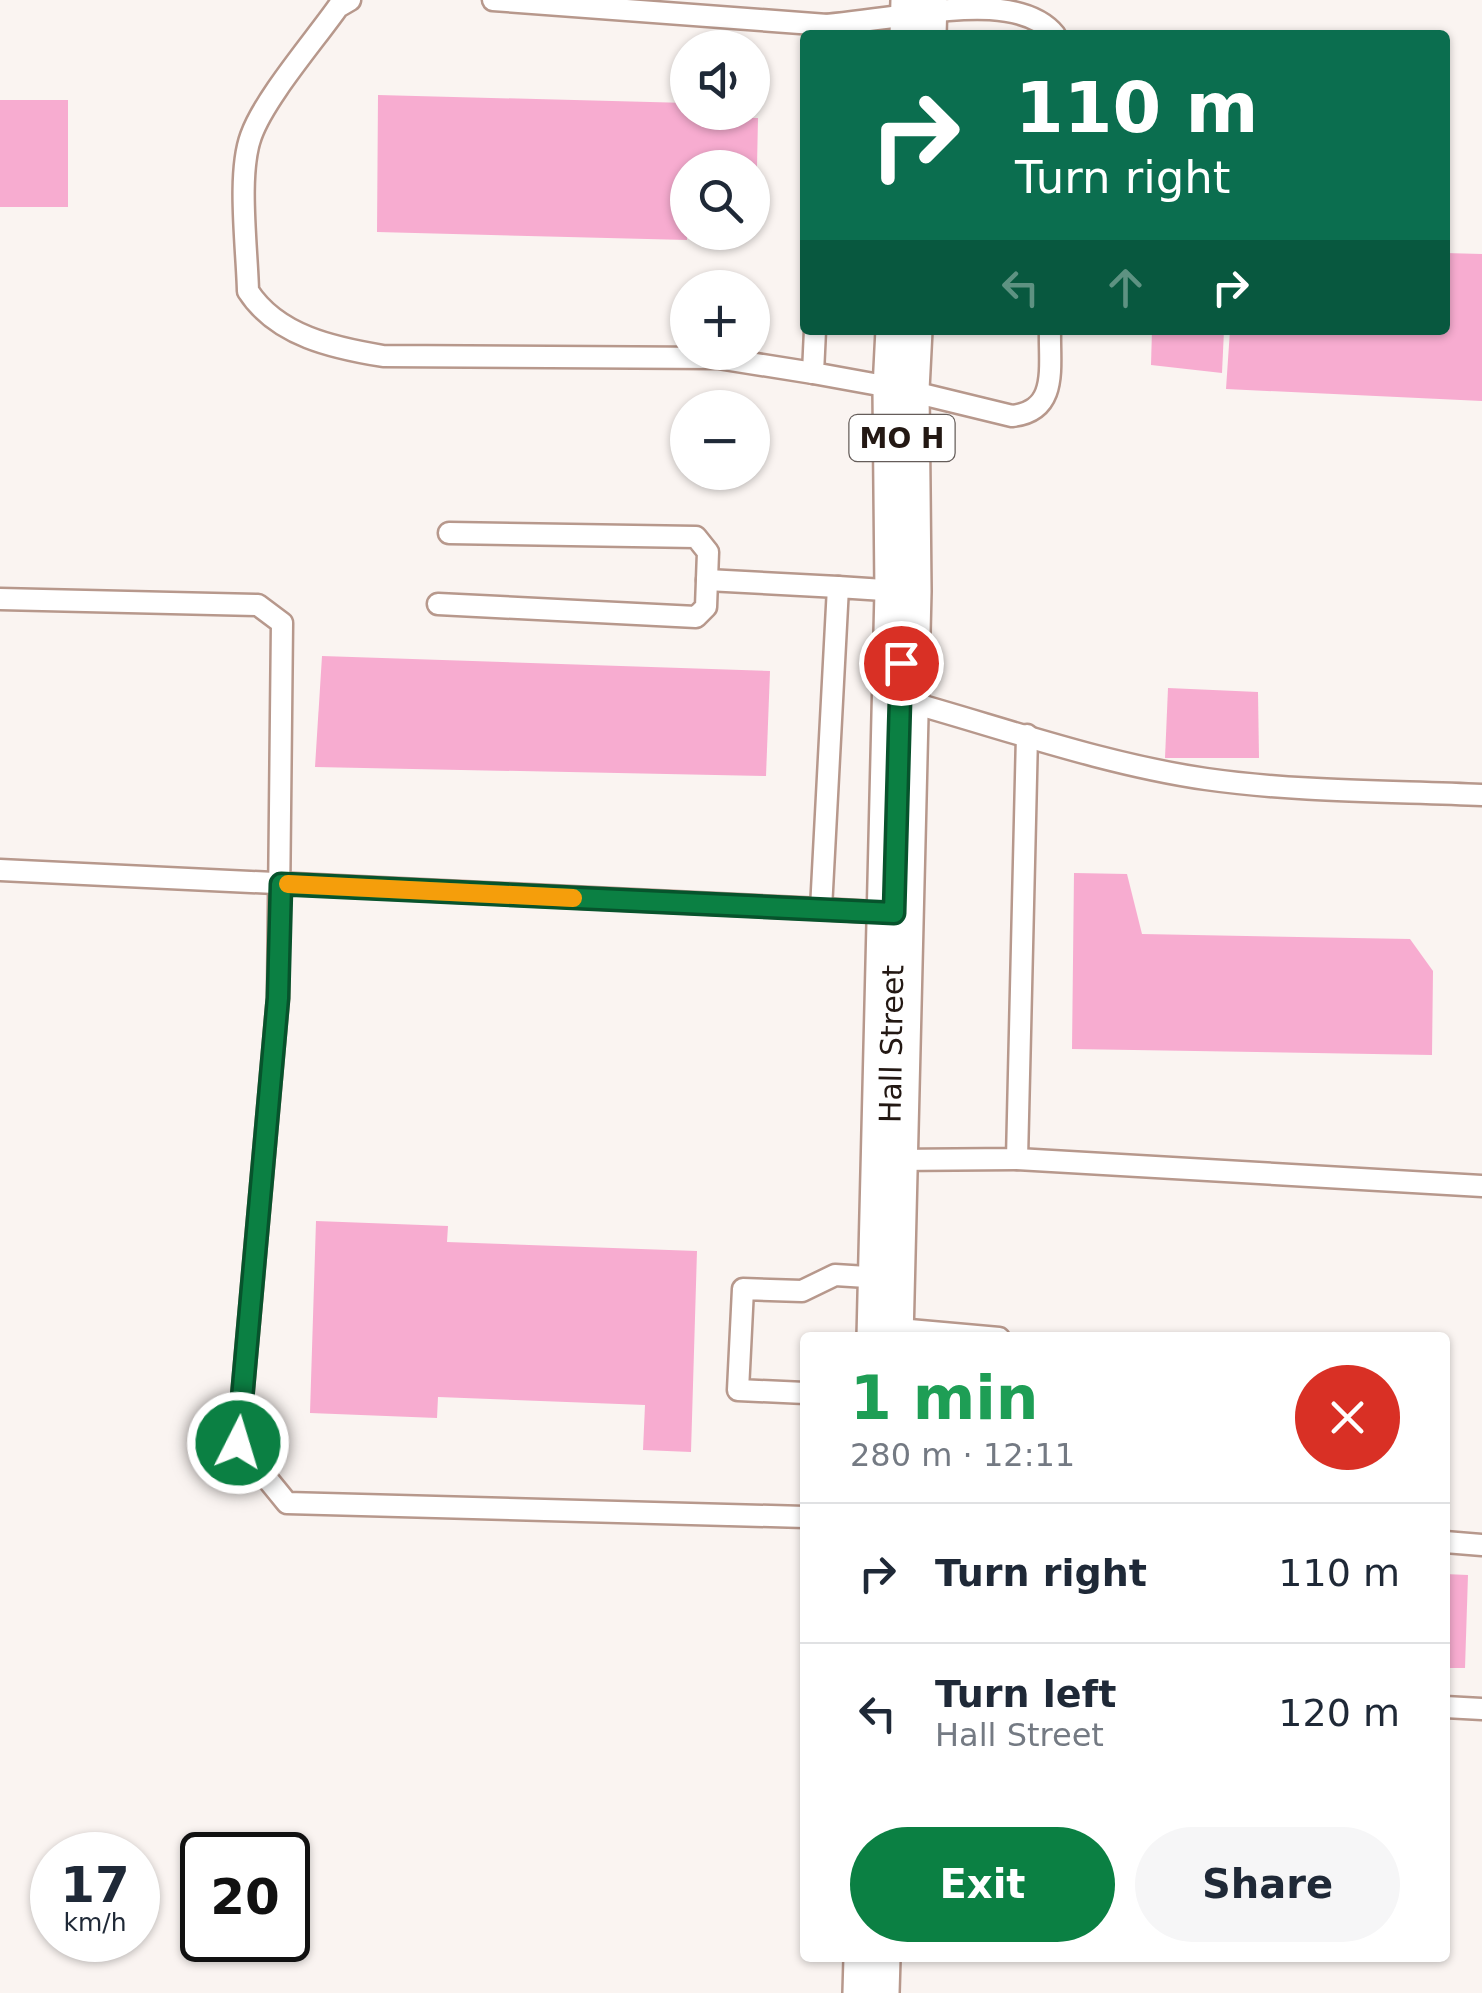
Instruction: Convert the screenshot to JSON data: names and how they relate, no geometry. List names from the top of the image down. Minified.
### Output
{"streets":{"main road":["MO H","Hall Street"]},"page":{"map_buttons":["+","−"],"turn":["110 m","Turn right"],"heading":["1 min","280 m · 12:11"],"list":[{"name":"Turn right","value":"110 m"},{"name":"Turn left","note":"Hall Street","value":"120 m"}],"buttons":["Exit","Share"],"speed":"17 km/h","limit":"20"}}
